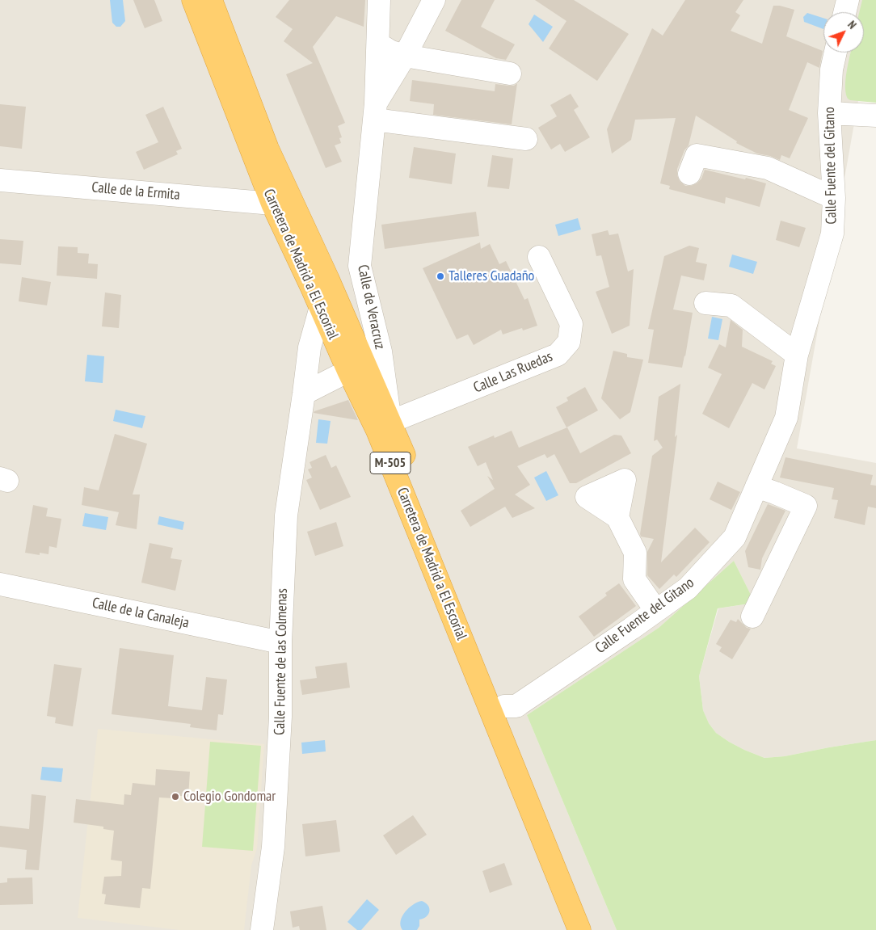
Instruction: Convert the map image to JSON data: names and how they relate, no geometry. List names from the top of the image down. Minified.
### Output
{"streets":{"highway":["Carretera de Madrid a El Escorial","M-505"],"street":["Calle Fuente del Gitano","Calle de la Ermita","Calle de Veracruz","Calle Las Ruedas","Calle de la Canaleja","Calle Fuente de las Colmenas"]},"crossings":[["Calle Fuente del Gitano","Carretera de Madrid a El Escorial"],["Calle de la Ermita","Carretera de Madrid a El Escorial"],["Carretera de Madrid a El Escorial","Calle de Veracruz"],["Carretera de Madrid a El Escorial","Calle Las Ruedas"],["Carretera de Madrid a El Escorial","Calle Fuente de las Colmenas"],["Calle de Veracruz","Calle Las Ruedas"],["Calle de la Canaleja","Calle Fuente de las Colmenas"]],"places":["Talleres Guadaño","Colegio Gondomar"],"north":"top right"}
